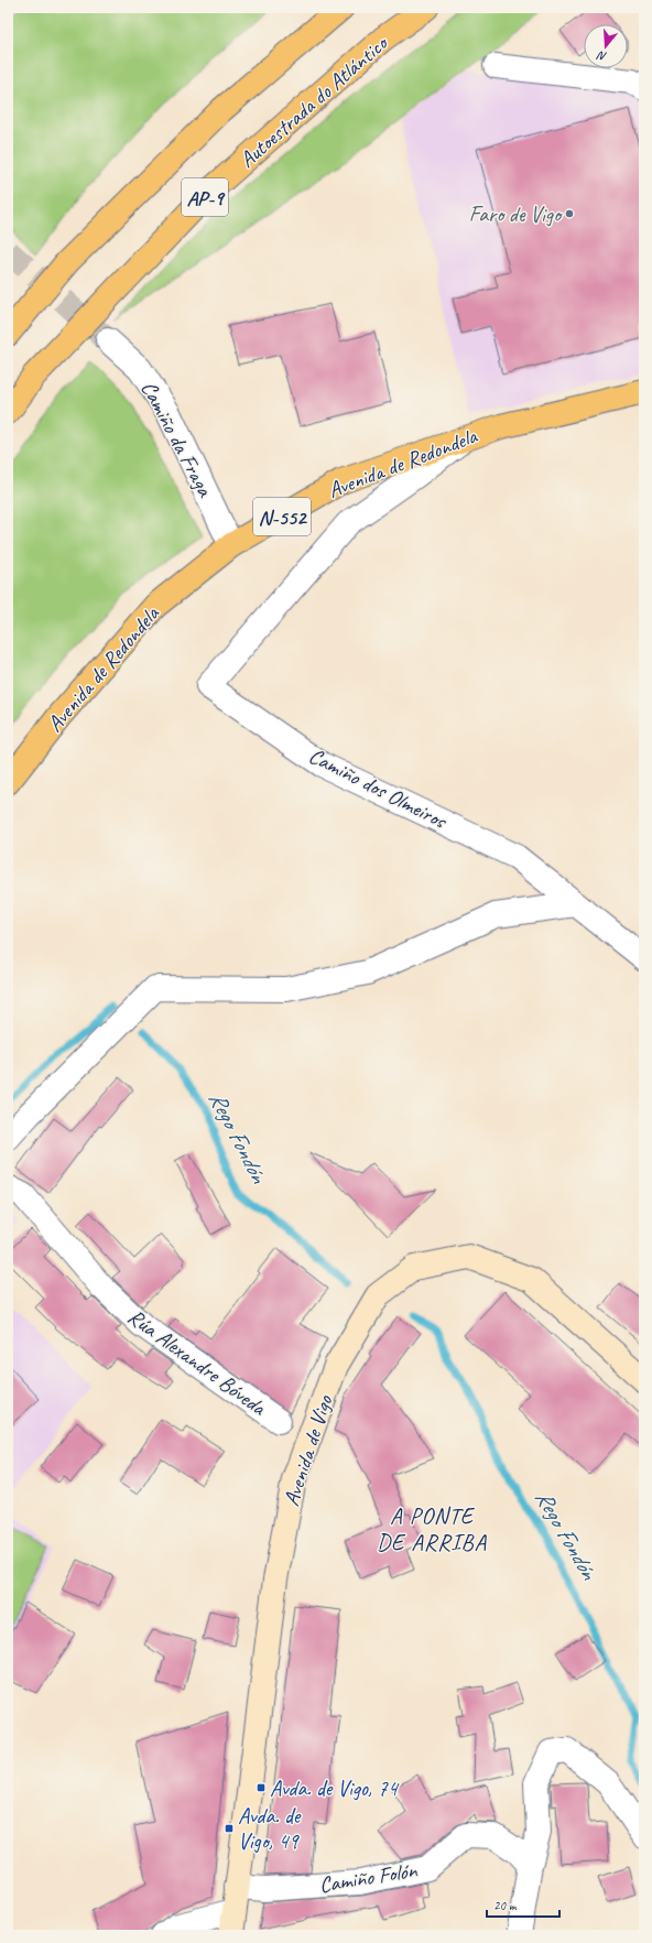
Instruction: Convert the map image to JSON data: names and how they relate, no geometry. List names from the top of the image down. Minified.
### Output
{"streets":{"highway":["Autoestrada do Atlántico","AP-9","Avenida de Redondela","N-552"],"main road":["Avenida de Vigo"],"street":["Camiño da Fraga","Camiño dos Olmeiros","Rúa Alexandre Bóveda","Camiño Folón"]},"crossings":[["Camiño da Fraga","Avenida de Redondela"],["Avenida de Redondela","Camiño dos Olmeiros"],["Avenida de Vigo","Camiño Folón"]],"districts":["A PONTE DE ARRIBA"],"water":["Rego Fondón"],"places":{"other":["Faro de Vigo"],"transit":["Avda. de Vigo, 74","Avda. de Vigo, 49"]},"scale_bar":"20 m","north":"bottom"}
